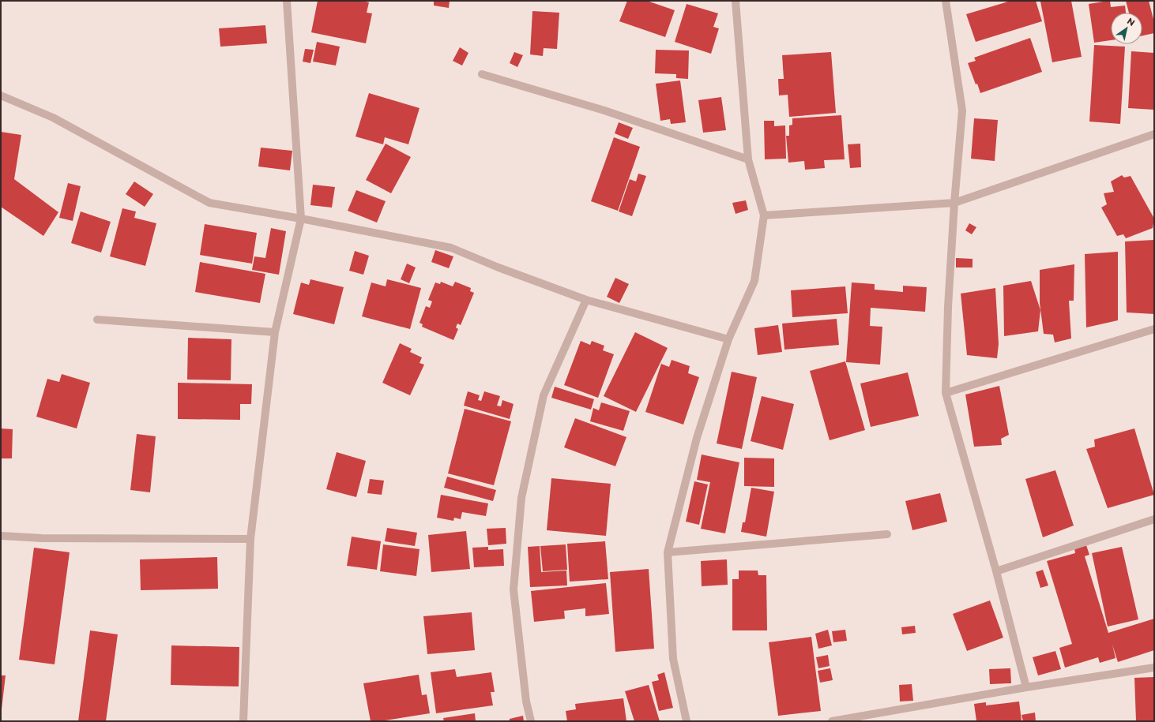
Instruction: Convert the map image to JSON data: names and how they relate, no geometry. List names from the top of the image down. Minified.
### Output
{"north":"top right"}
